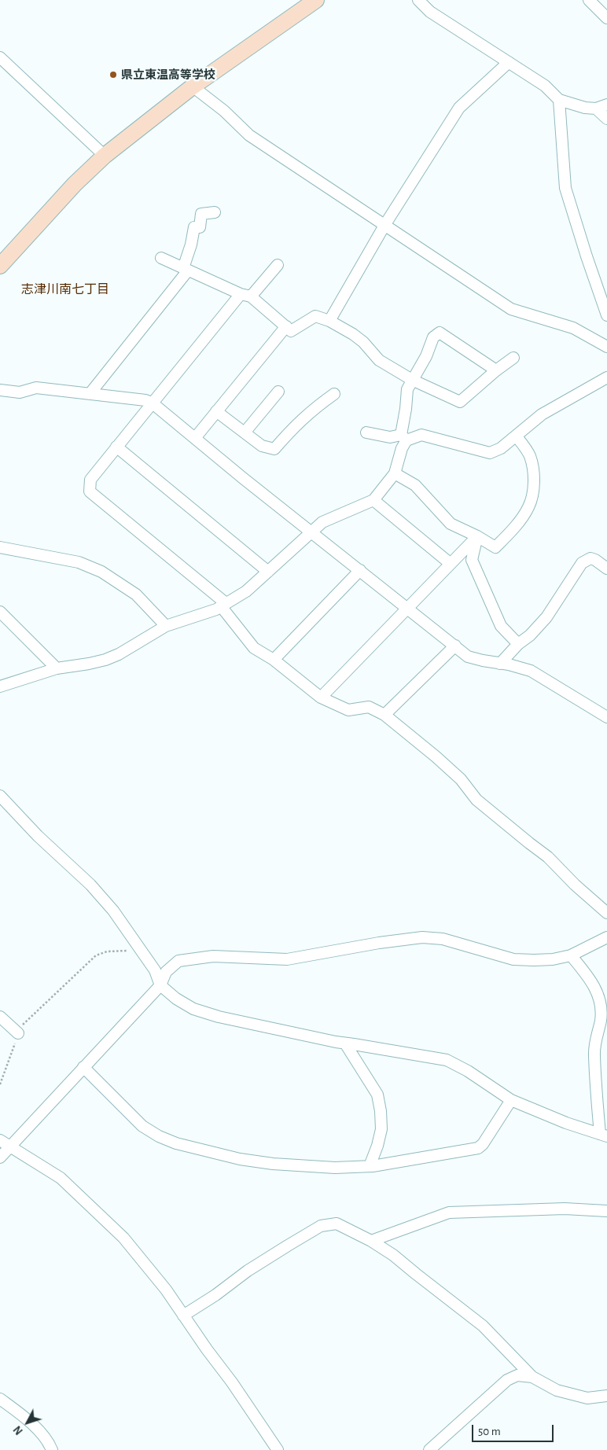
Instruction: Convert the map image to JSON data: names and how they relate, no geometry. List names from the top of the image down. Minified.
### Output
{"districts":["志津川南七丁目"],"places":["県立東温高等学校"],"scale_bar":"50 m","north":"bottom left"}
